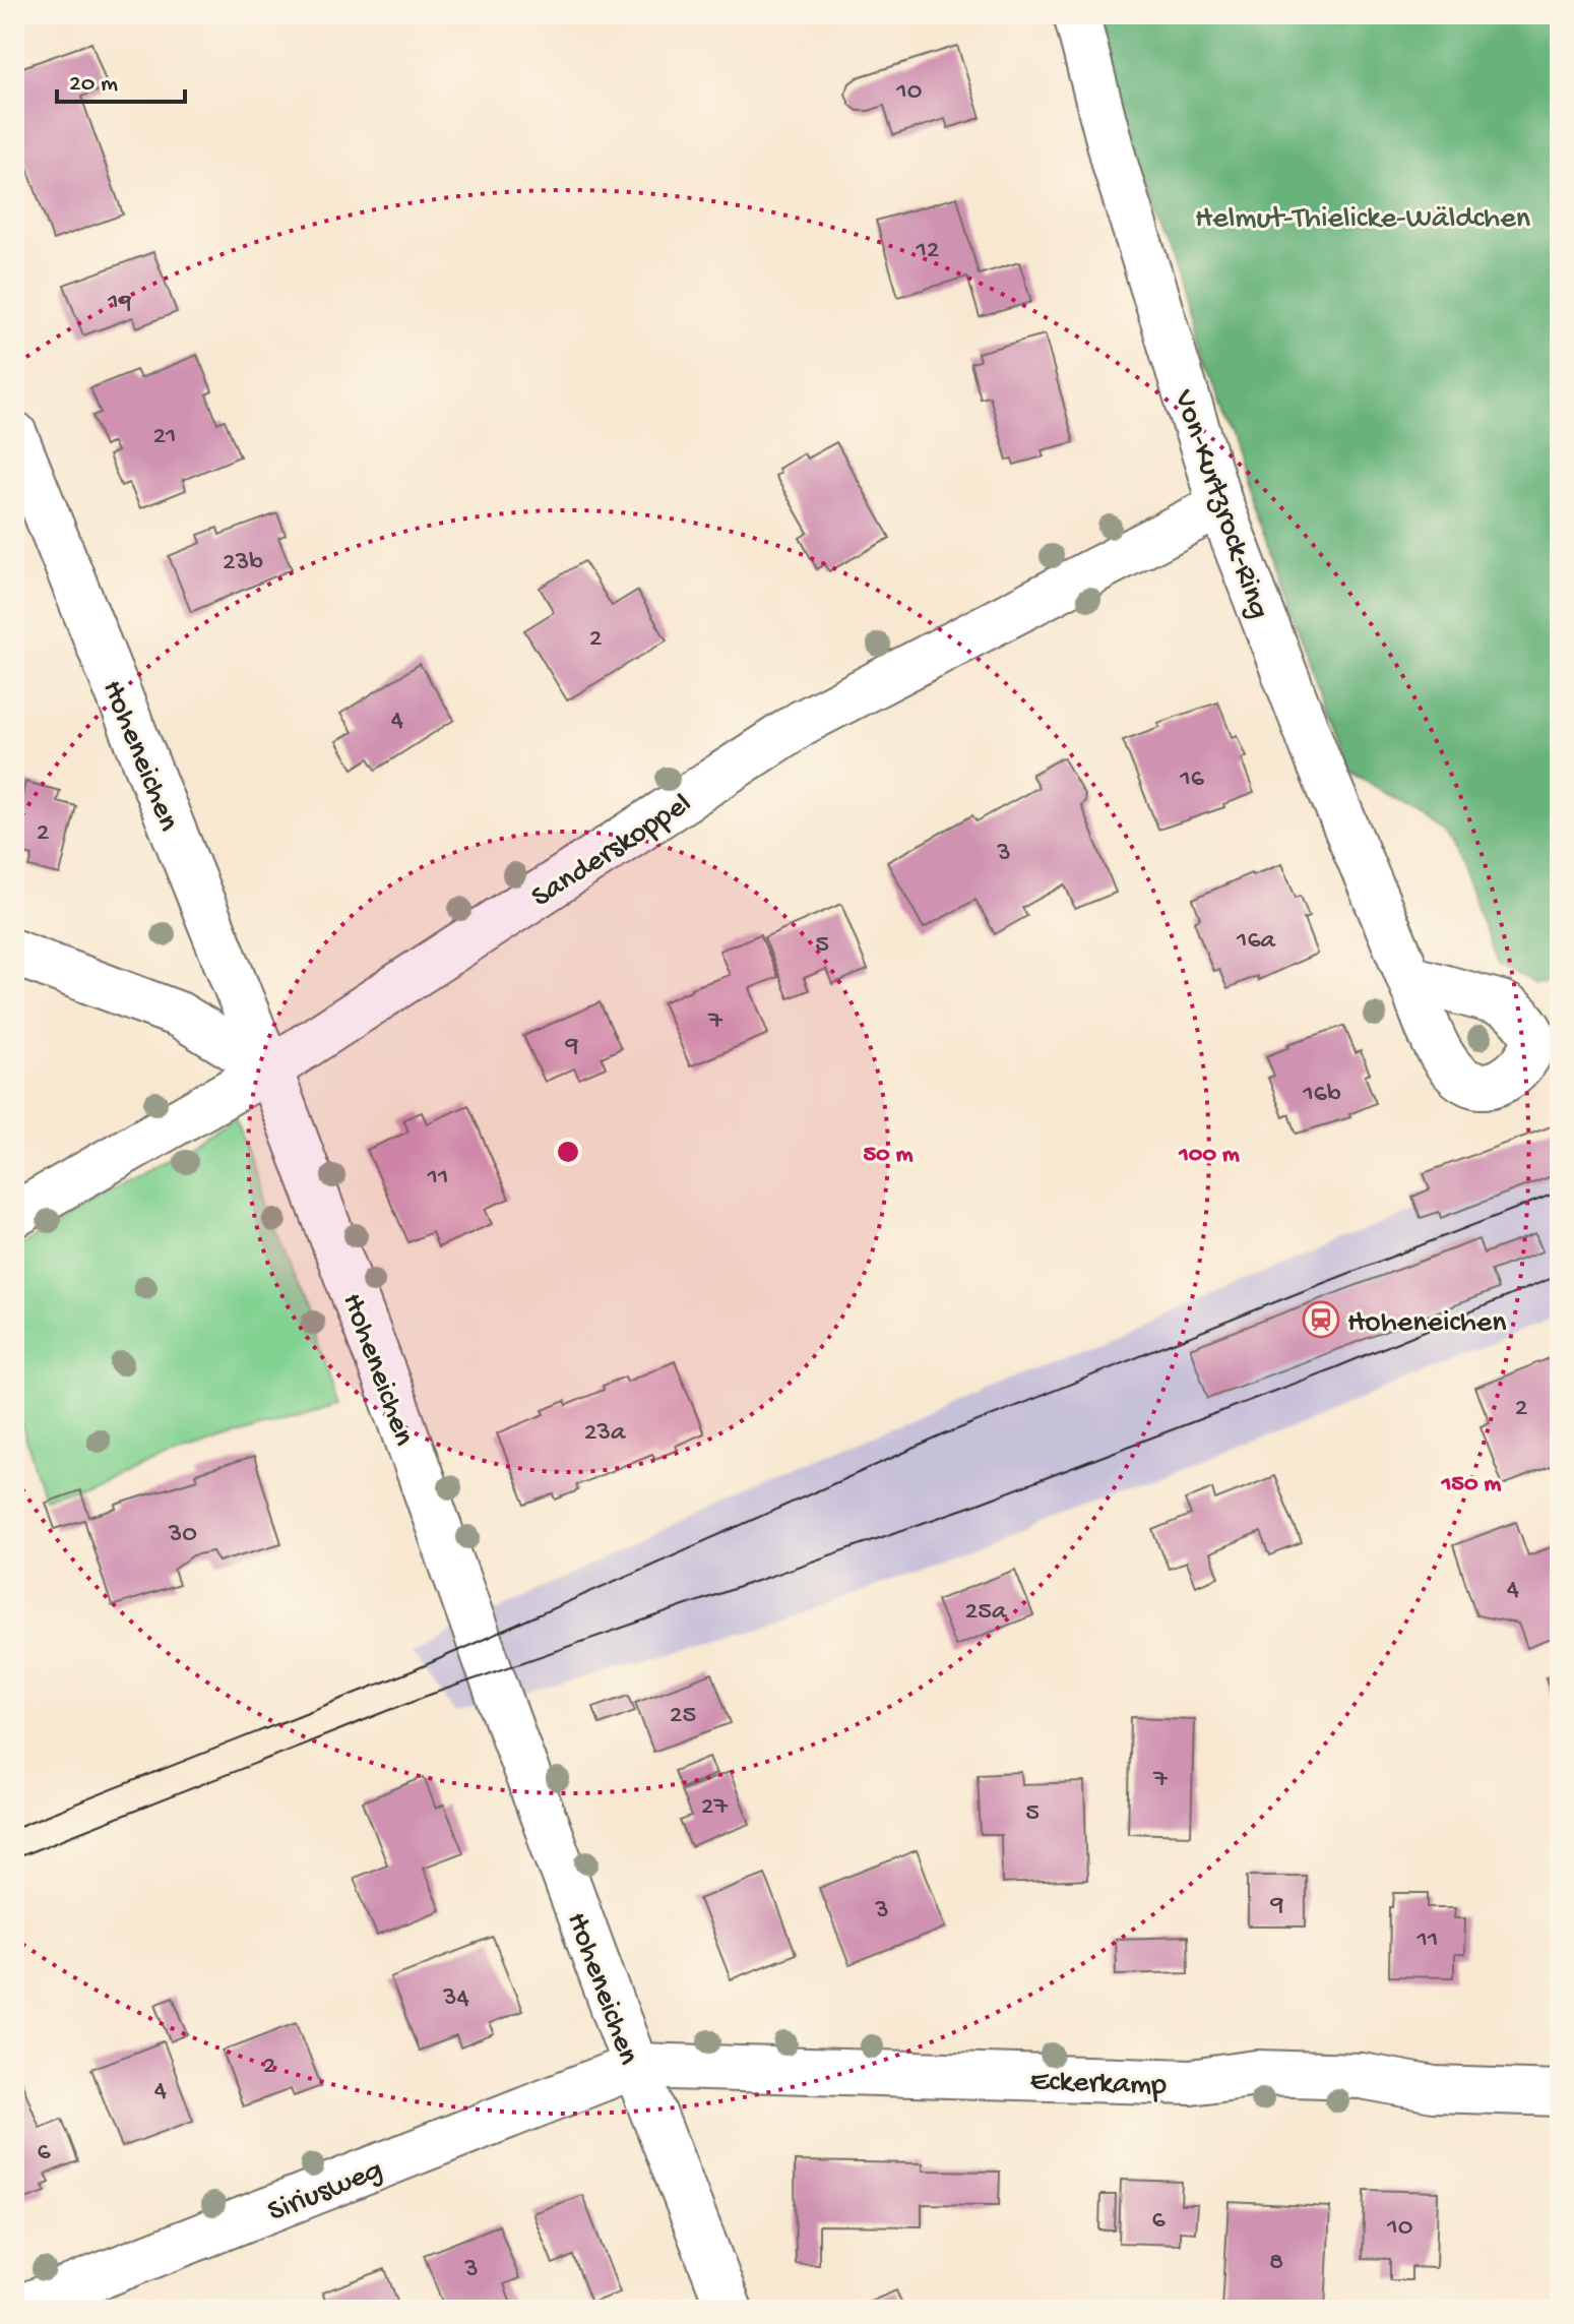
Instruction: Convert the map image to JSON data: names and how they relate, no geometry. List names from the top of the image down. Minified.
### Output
{"streets":{"street":["Von-Kurtzrock-Ring","Hoheneichen","Sanderskoppel","Eckerkamp","Siriusweg"]},"crossings":[["Von-Kurtzrock-Ring","Sanderskoppel"],["Hoheneichen","Sanderskoppel"],["Hoheneichen","Eckerkamp"],["Hoheneichen","Siriusweg"],["Eckerkamp","Siriusweg"]],"parks":["Helmut-Thielicke-Wäldchen"],"places":{"station":["Hoheneichen"]},"house_numbers":["10","12","19","21","23b","2","4","16","2","3","16a","5","7","9","16b","11","2","23a","30","4","25a","25","7","27","5","9","3","11","34","2","4","6","6","10","8","3"],"scale_bar":"20 m","rings":["50 m","100 m","150 m"]}
